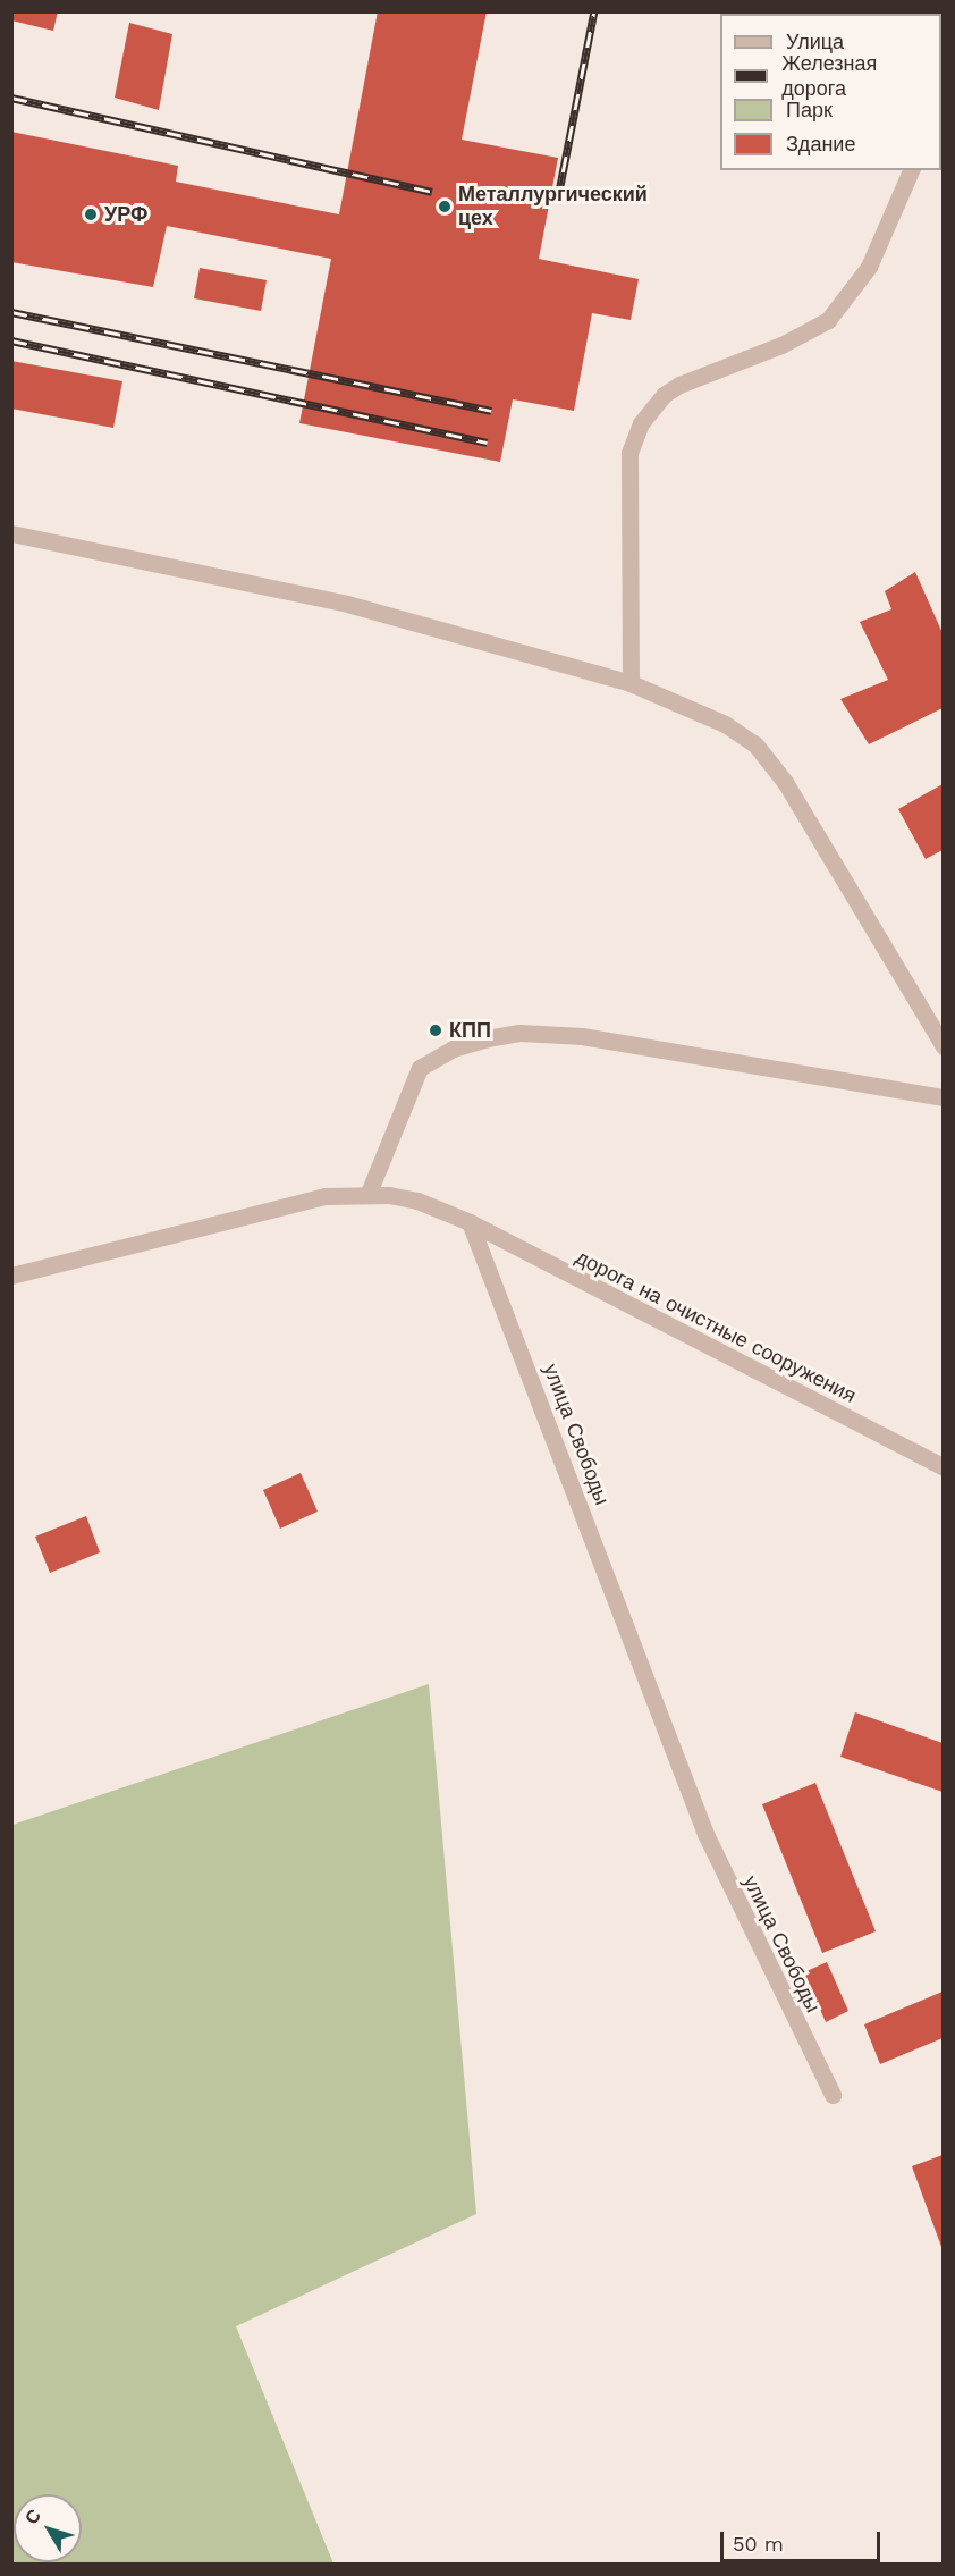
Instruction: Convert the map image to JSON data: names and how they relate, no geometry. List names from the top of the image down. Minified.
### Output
{"streets":{"street":["дорога на очистные сооружения","улица Свободы"]},"crossings":[["дорога на очистные сооружения","улица Свободы"]],"places":["Металлургический цех","УРФ","КПП"],"legend":["Улица","Железная дорога","Парк","Здание"],"scale_bar":"50 m","north":"top left"}
